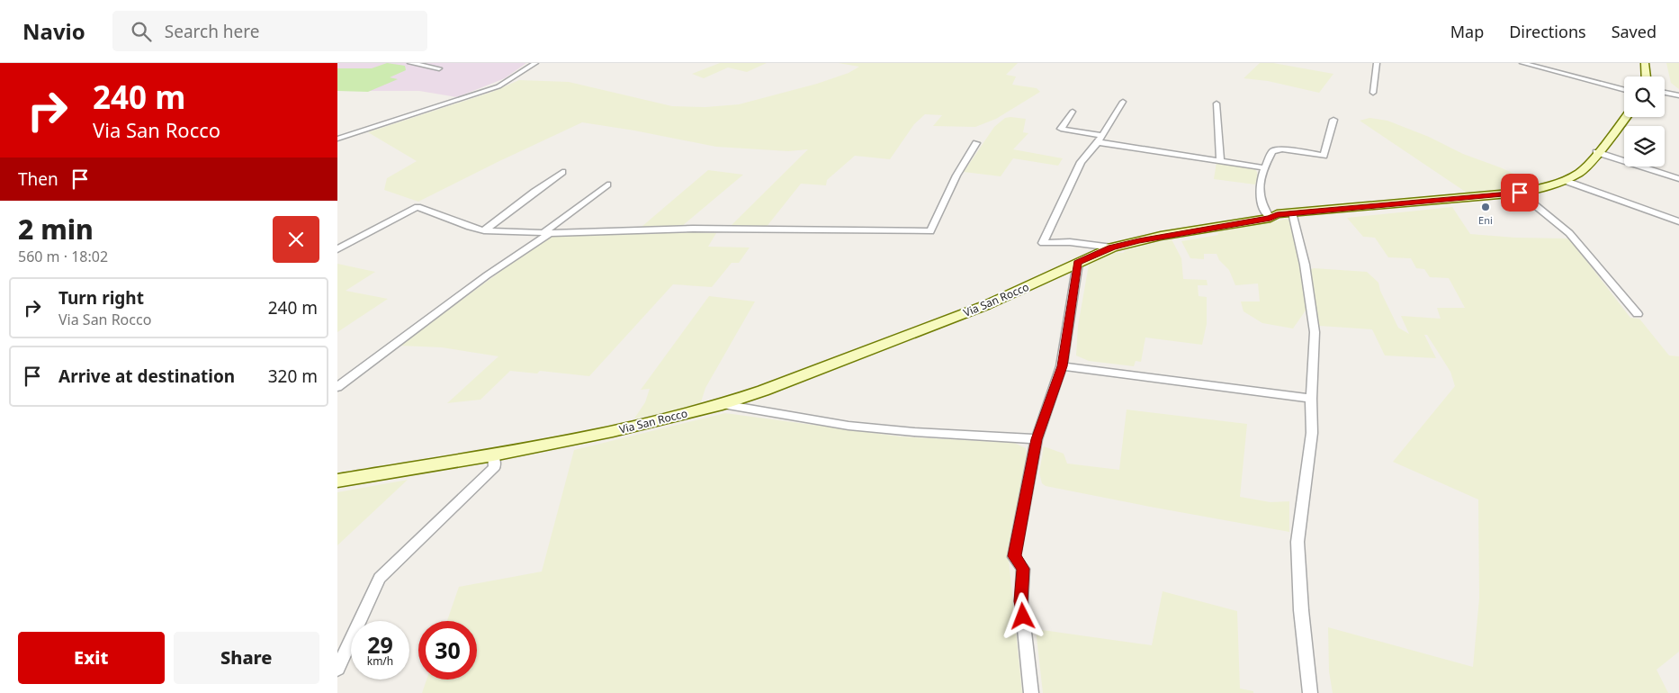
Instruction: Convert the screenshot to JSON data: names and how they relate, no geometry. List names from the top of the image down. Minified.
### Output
{"streets":{"street":["Via San Rocco"]},"places":["Eni"],"page":{"header":"Navio","search":"Search here","nav":["Map","Directions","Saved"],"turn":["240 m","Via San Rocco"],"then":"Then","heading":["2 min","560 m · 18:02"],"list":[{"name":"Turn right","note":"Via San Rocco","value":"240 m"},{"name":"Arrive at destination","value":"320 m"}],"speed":"29 km/h","limit":"30","buttons":["Exit","Share"]}}
